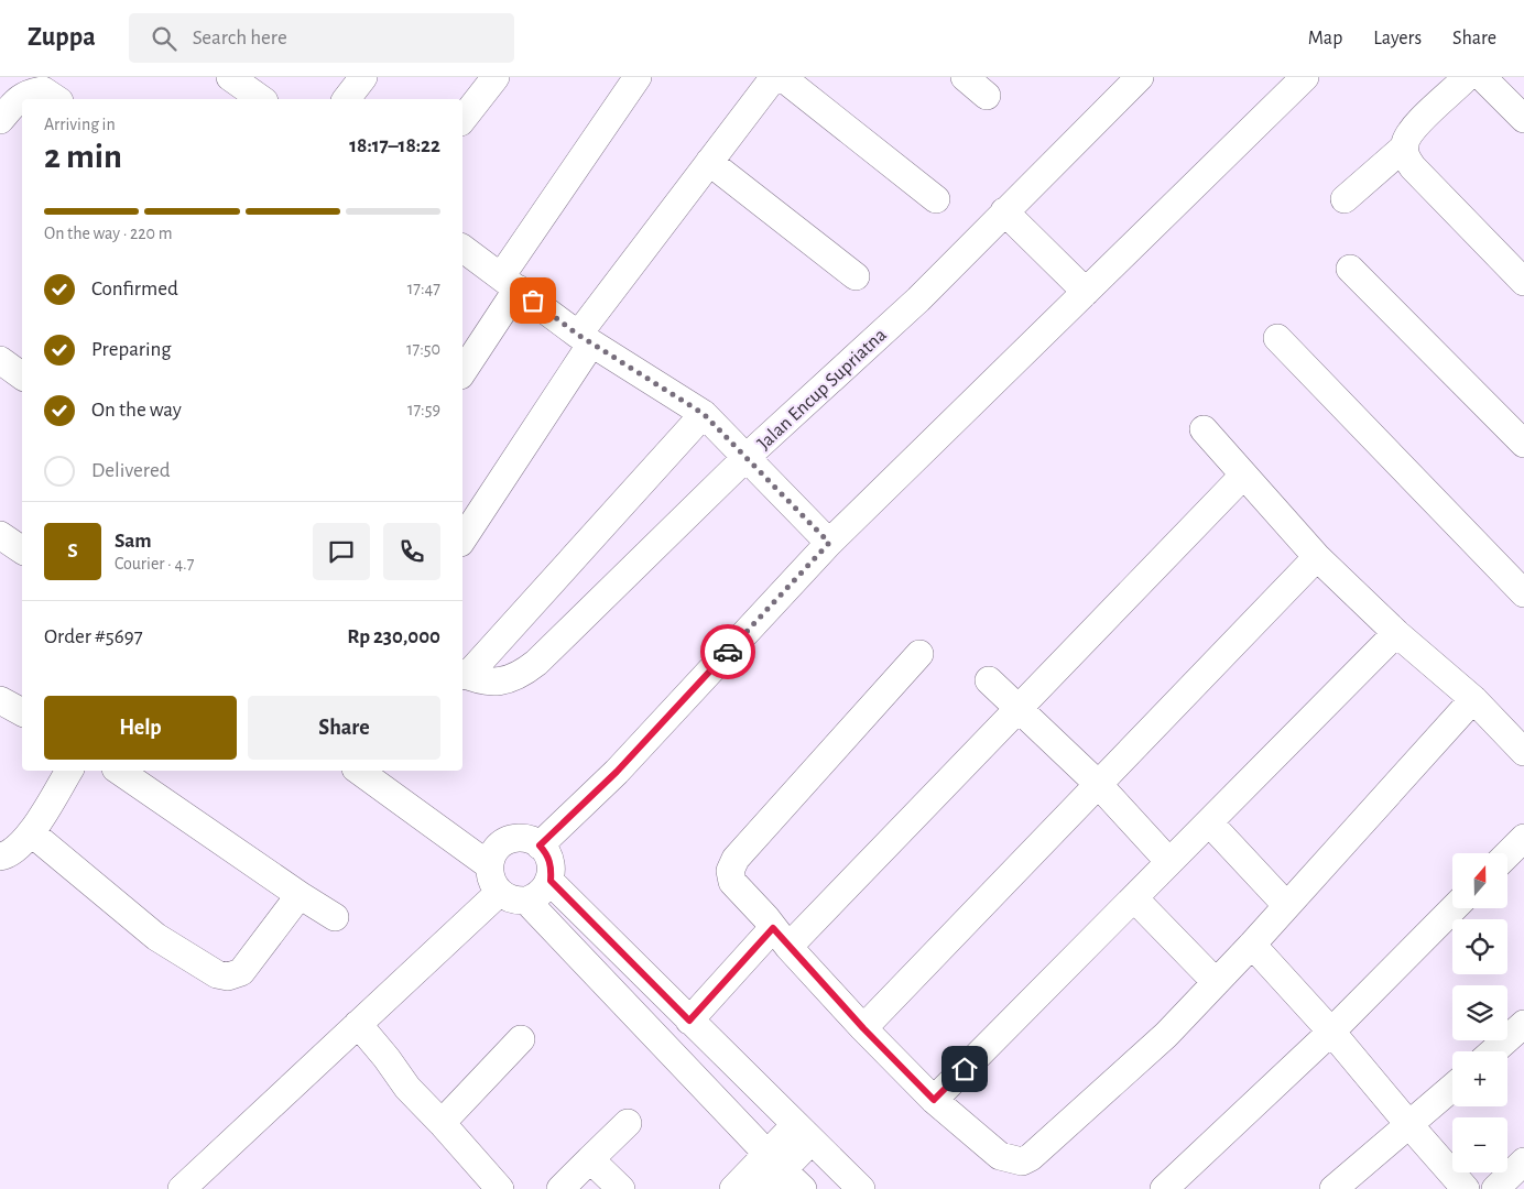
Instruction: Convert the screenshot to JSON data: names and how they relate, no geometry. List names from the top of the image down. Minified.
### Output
{"streets":{"street":["Jalan Encup Supriatna"]},"north":"top","page":{"header":"Zuppa","search":"Search here","nav":["Map","Layers","Share"],"heading":["2 min","Arriving in","18:17–18:22"],"panel":["Sam","Courier · 4.7","Order #5697","Rp 230,000"],"bar":"On the way · 220 m","list":[["Confirmed","17:47"],["Preparing","17:50"],["On the way","17:59"],"Delivered"],"round":"S","buttons":["Help","Share"],"map_buttons":["+","−"]}}
